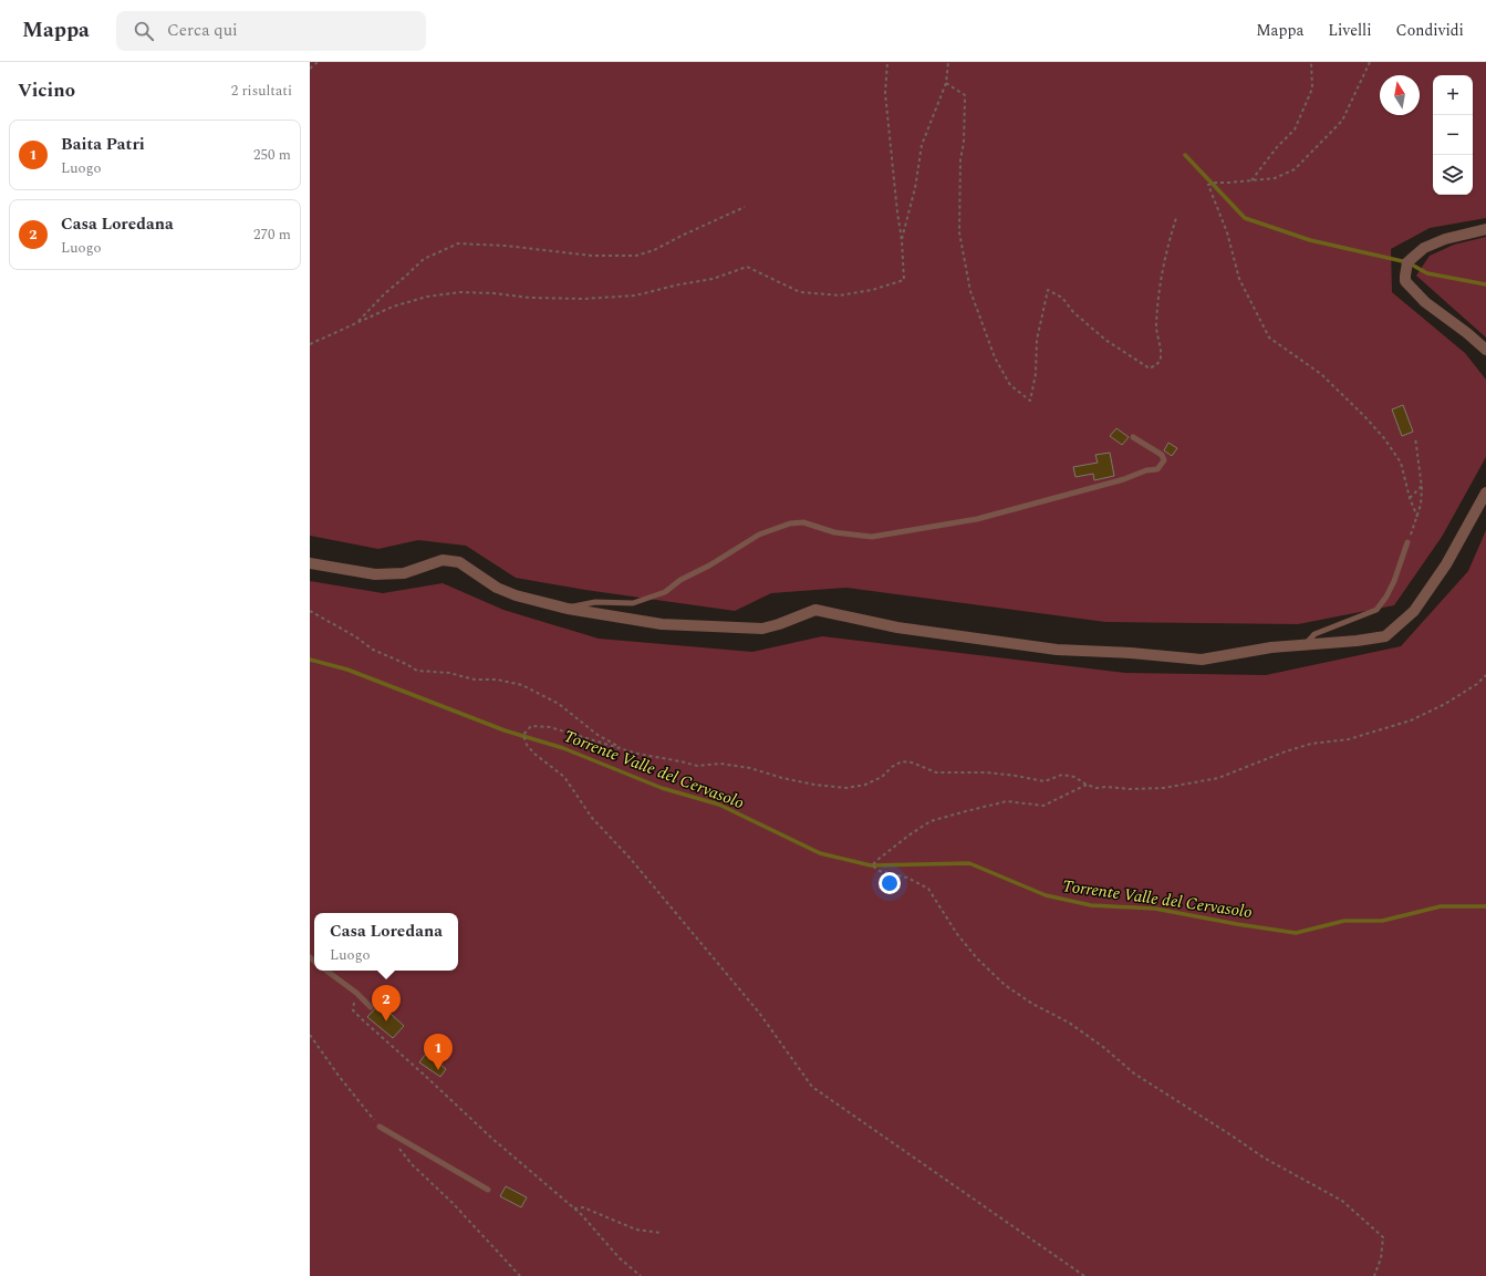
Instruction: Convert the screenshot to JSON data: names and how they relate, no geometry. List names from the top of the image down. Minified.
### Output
{"water":["Torrente Valle del Cervasolo"],"north":"top","page":{"header":"Mappa","search":"Cerca qui","nav":["Mappa","Livelli","Condividi"],"heading":["Vicino","2 risultati"],"map_buttons":["+","−"],"list":[{"mark":"1","name":"Baita Patri","note":"Luogo","value":"250 m"},{"mark":"2","name":"Casa Loredana","note":"Luogo","value":"270 m"}],"popup":["Casa Loredana","Luogo"],"pins":["2","1"]}}
